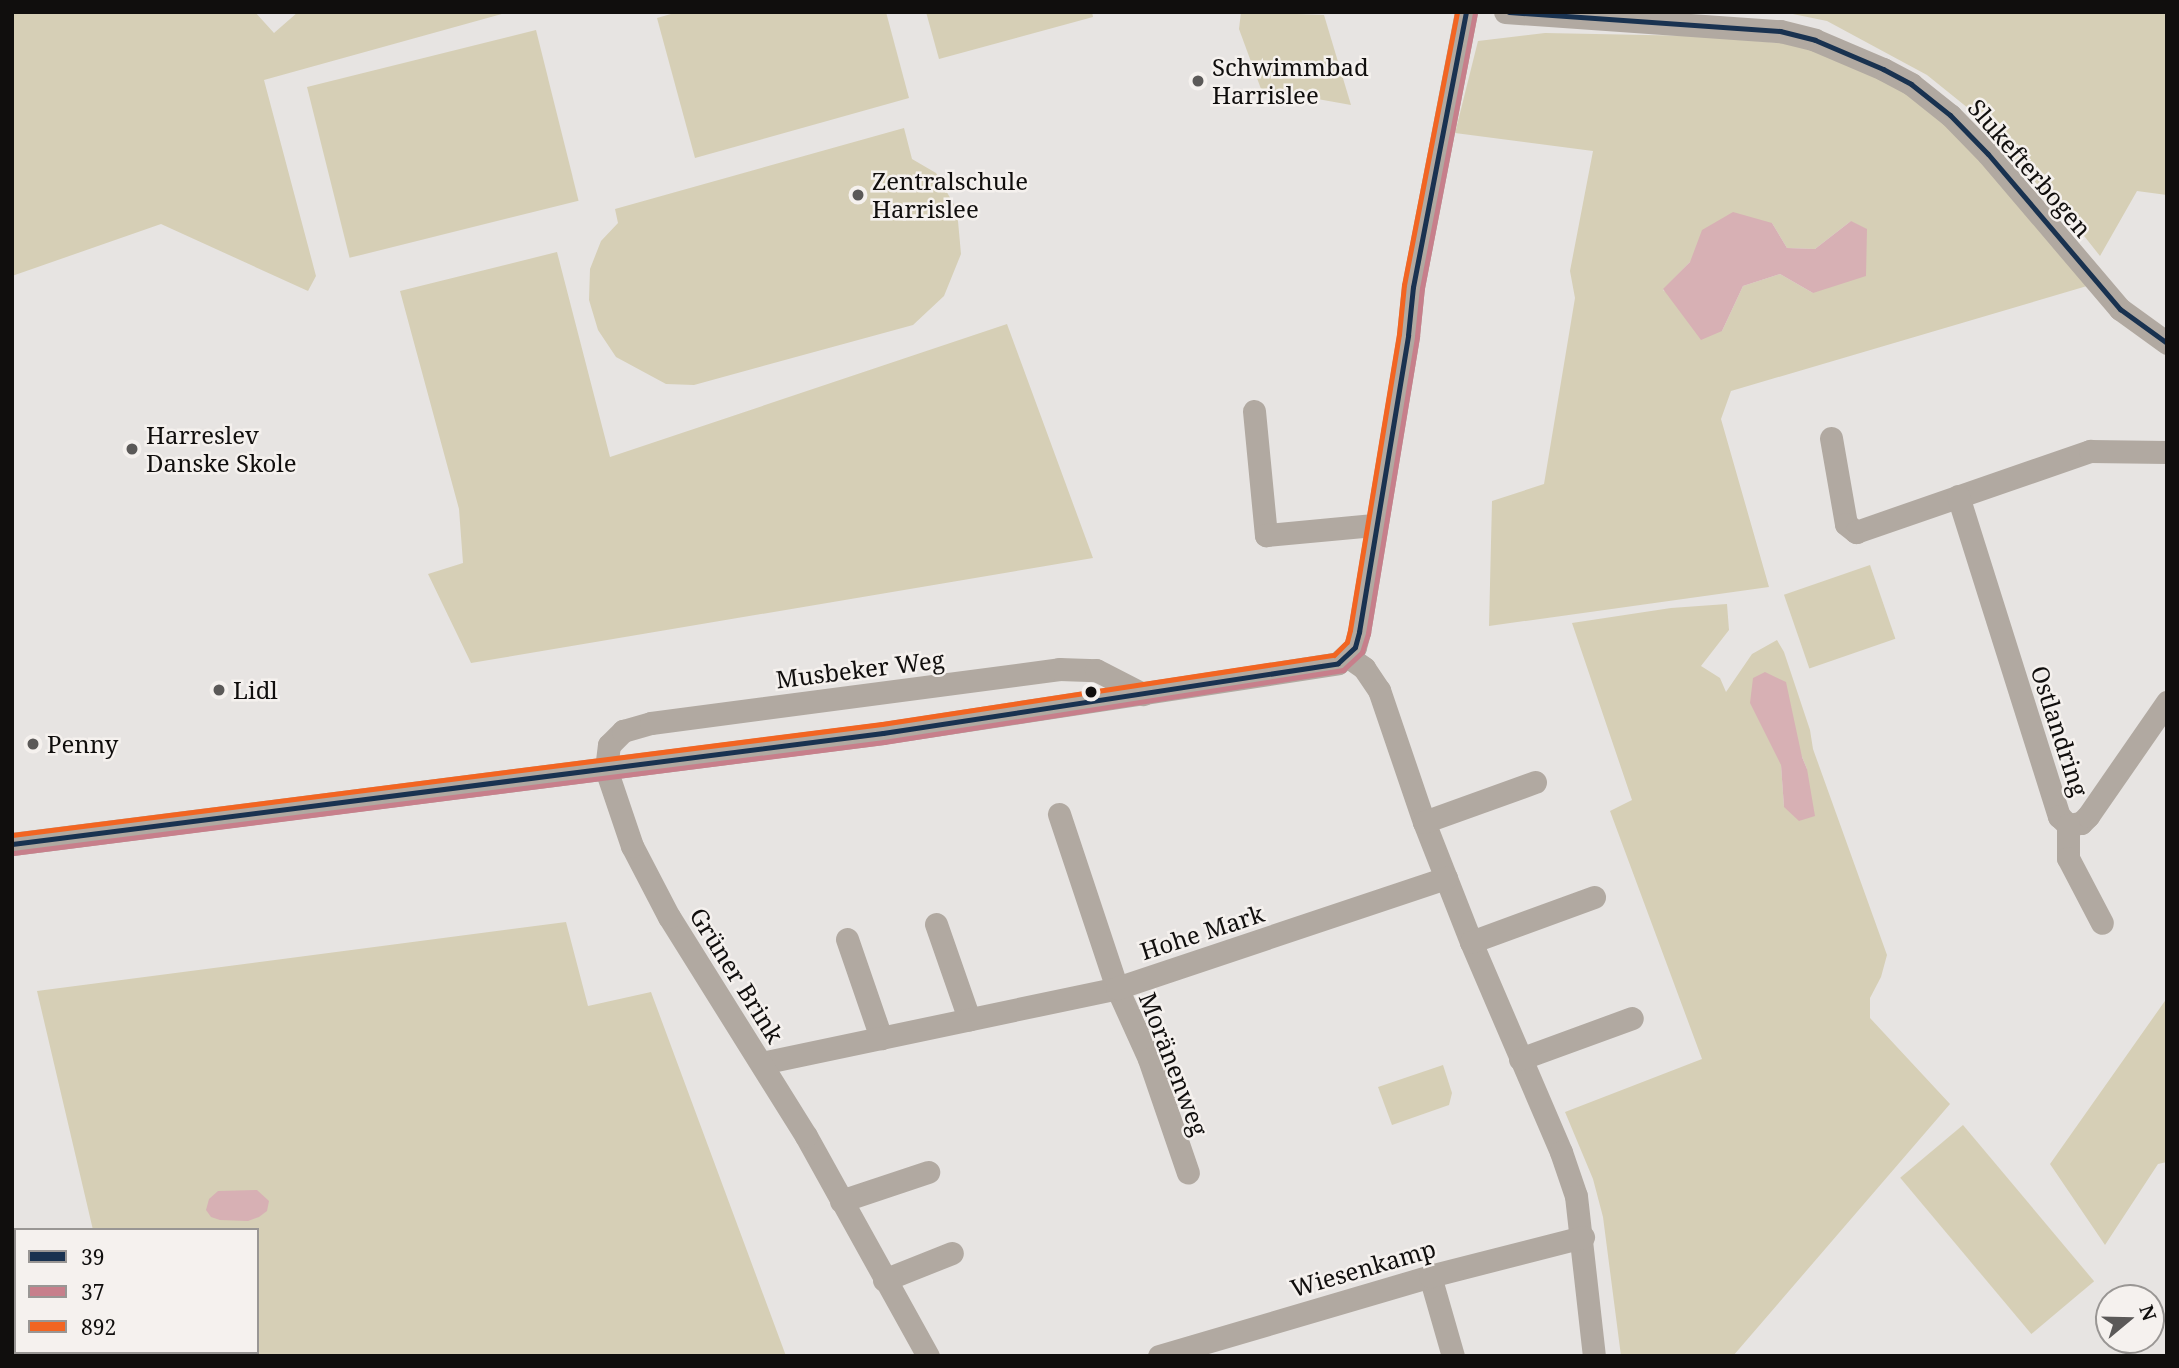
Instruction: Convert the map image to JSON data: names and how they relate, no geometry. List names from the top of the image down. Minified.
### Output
{"streets":{"street":["Slukefterbogen","Musbeker Weg","Ostlandring","Hohe Mark","Grüner Brink","Moränenweg","Wiesenkamp"]},"crossings":[["Musbeker Weg","Grüner Brink"],["Hohe Mark","Grüner Brink"],["Hohe Mark","Moränenweg"]],"places":["Schwimmbad Harrislee","Zentralschule Harrislee","Harreslev Danske Skole","Lidl","Penny"],"lines":["transit line 39","transit line 892","transit line 37"],"legend":["39","37","892"],"north":"right"}
